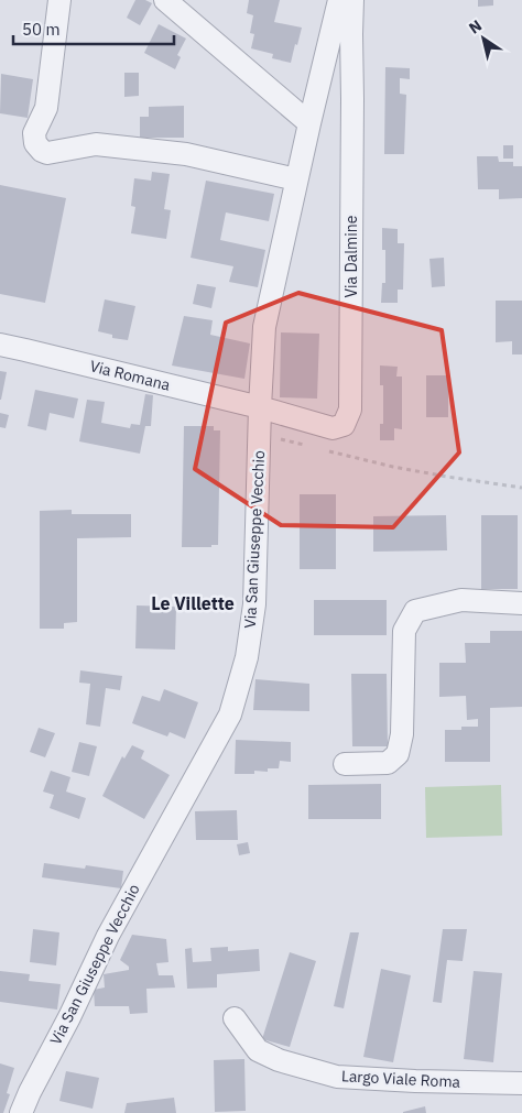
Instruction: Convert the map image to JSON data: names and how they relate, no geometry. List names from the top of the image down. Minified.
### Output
{"streets":{"street":["Via Dalmine","Via Romana","Via San Giuseppe Vecchio","Largo Viale Roma"]},"crossings":[["Via Dalmine","Via Romana"],["Via Dalmine","Via San Giuseppe Vecchio"],["Via Romana","Via San Giuseppe Vecchio"]],"districts":["Le Villette"],"scale_bar":"50 m","north":"top left"}
